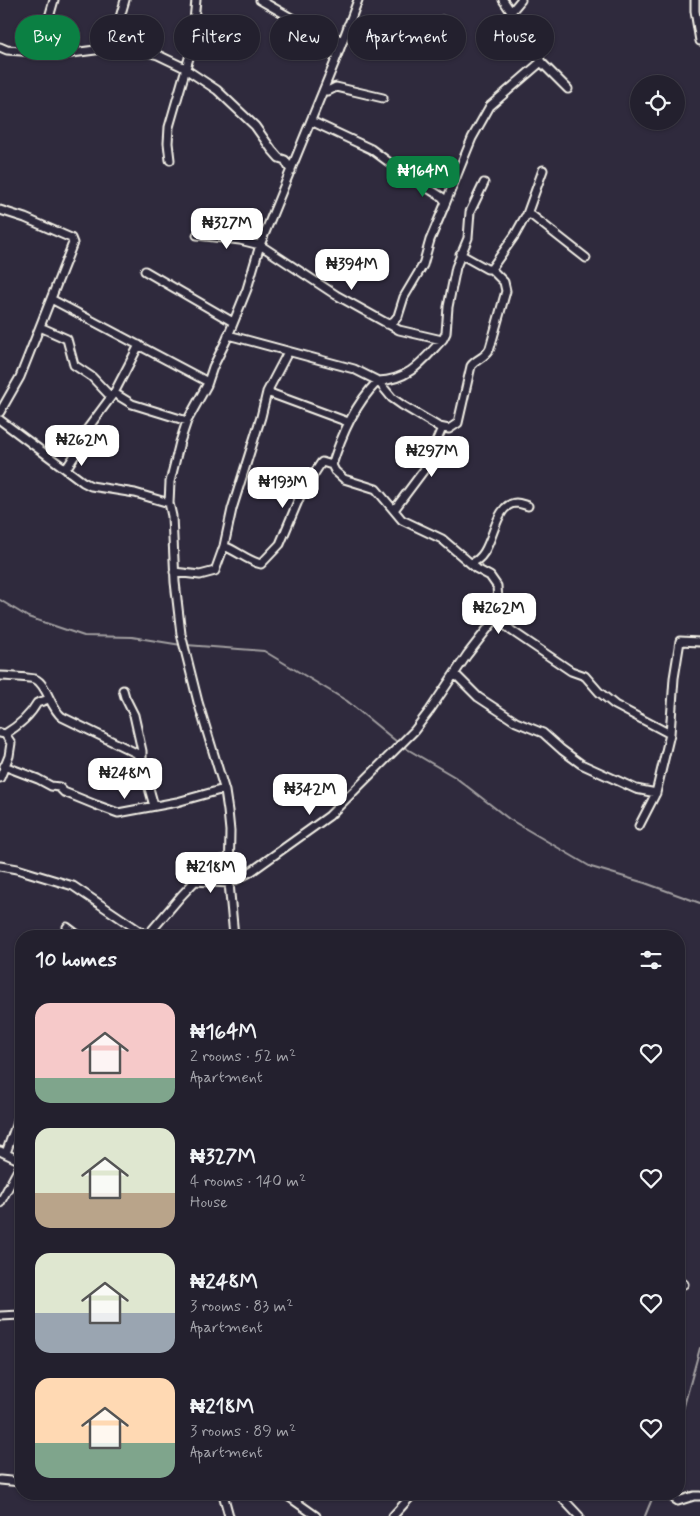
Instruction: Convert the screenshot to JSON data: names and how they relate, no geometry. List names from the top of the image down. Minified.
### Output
{"page":{"chip":["Buy","Rent","Filters","New","Apartment","House"],"price":["₦164M","₦327M","₦394M","₦262M","₦297M","₦193M","₦262M","₦248M","₦342M","₦218M"],"heading":"10 homes","list":[{"name":"₦164M","note":"2 rooms · 52 m² · Apartment"},{"name":"₦327M","note":"4 rooms · 140 m² · House"},{"name":"₦248M","note":"3 rooms · 83 m² · Apartment"},{"name":"₦218M","note":"3 rooms · 89 m² · Apartment"}]}}
